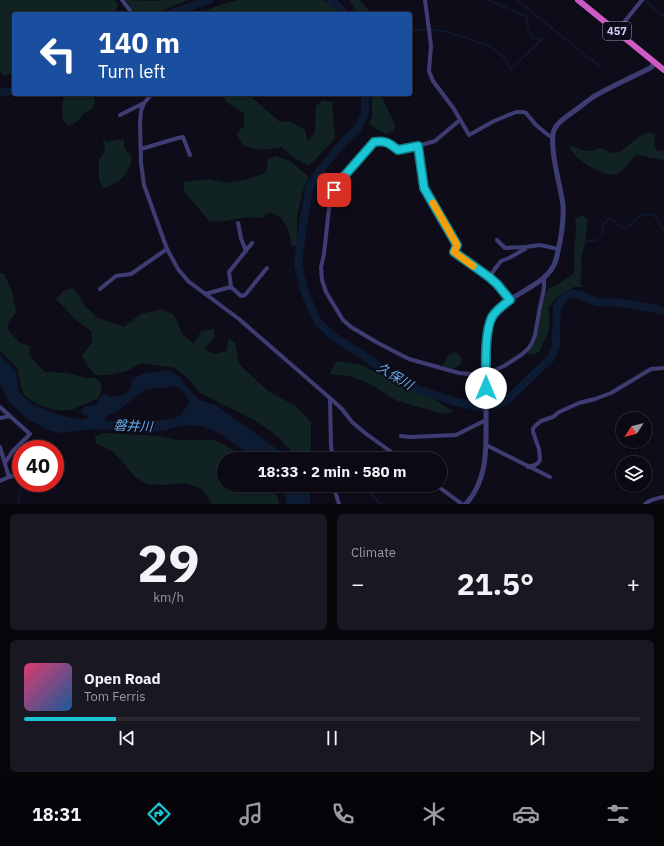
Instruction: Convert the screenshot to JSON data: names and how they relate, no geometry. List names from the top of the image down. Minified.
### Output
{"streets":{"highway":["457"]},"water":["久保川","磐井川"],"north":"bottom left","page":{"turn":["140 m","Turn left"],"limit":"40","trip":"18:33 · 2 min · 580 m","tile":[["29","km/h"],"Climate"],"heat":["−","21.5°","+"],"song":["Open Road","Tom Ferris"],"tabs":"18:31"}}
